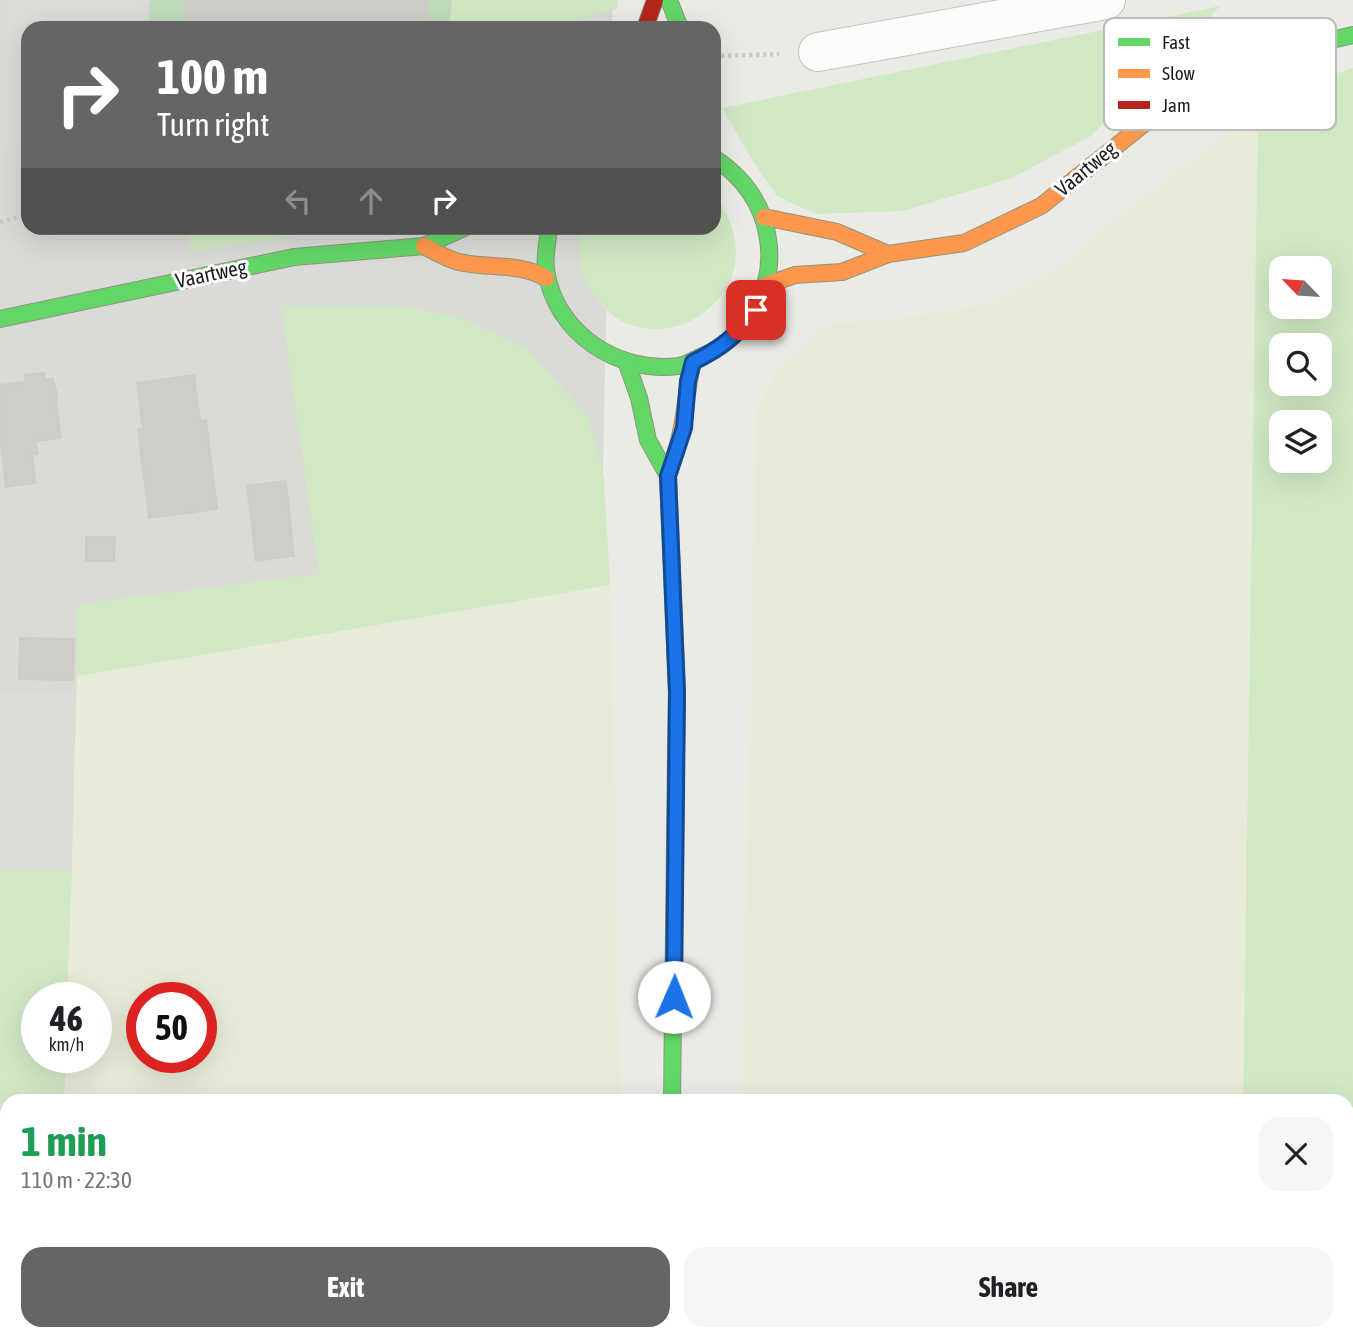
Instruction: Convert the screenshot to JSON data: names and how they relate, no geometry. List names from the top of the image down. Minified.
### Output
{"streets":{"main road":["Vaartweg"]},"legend":["Fast","Slow","Jam"],"north":"top left","page":{"turn":["100 m","Turn right"],"speed":"46 km/h","limit":"50","heading":["1 min","110 m · 22:30"],"buttons":["Exit","Share"]}}
